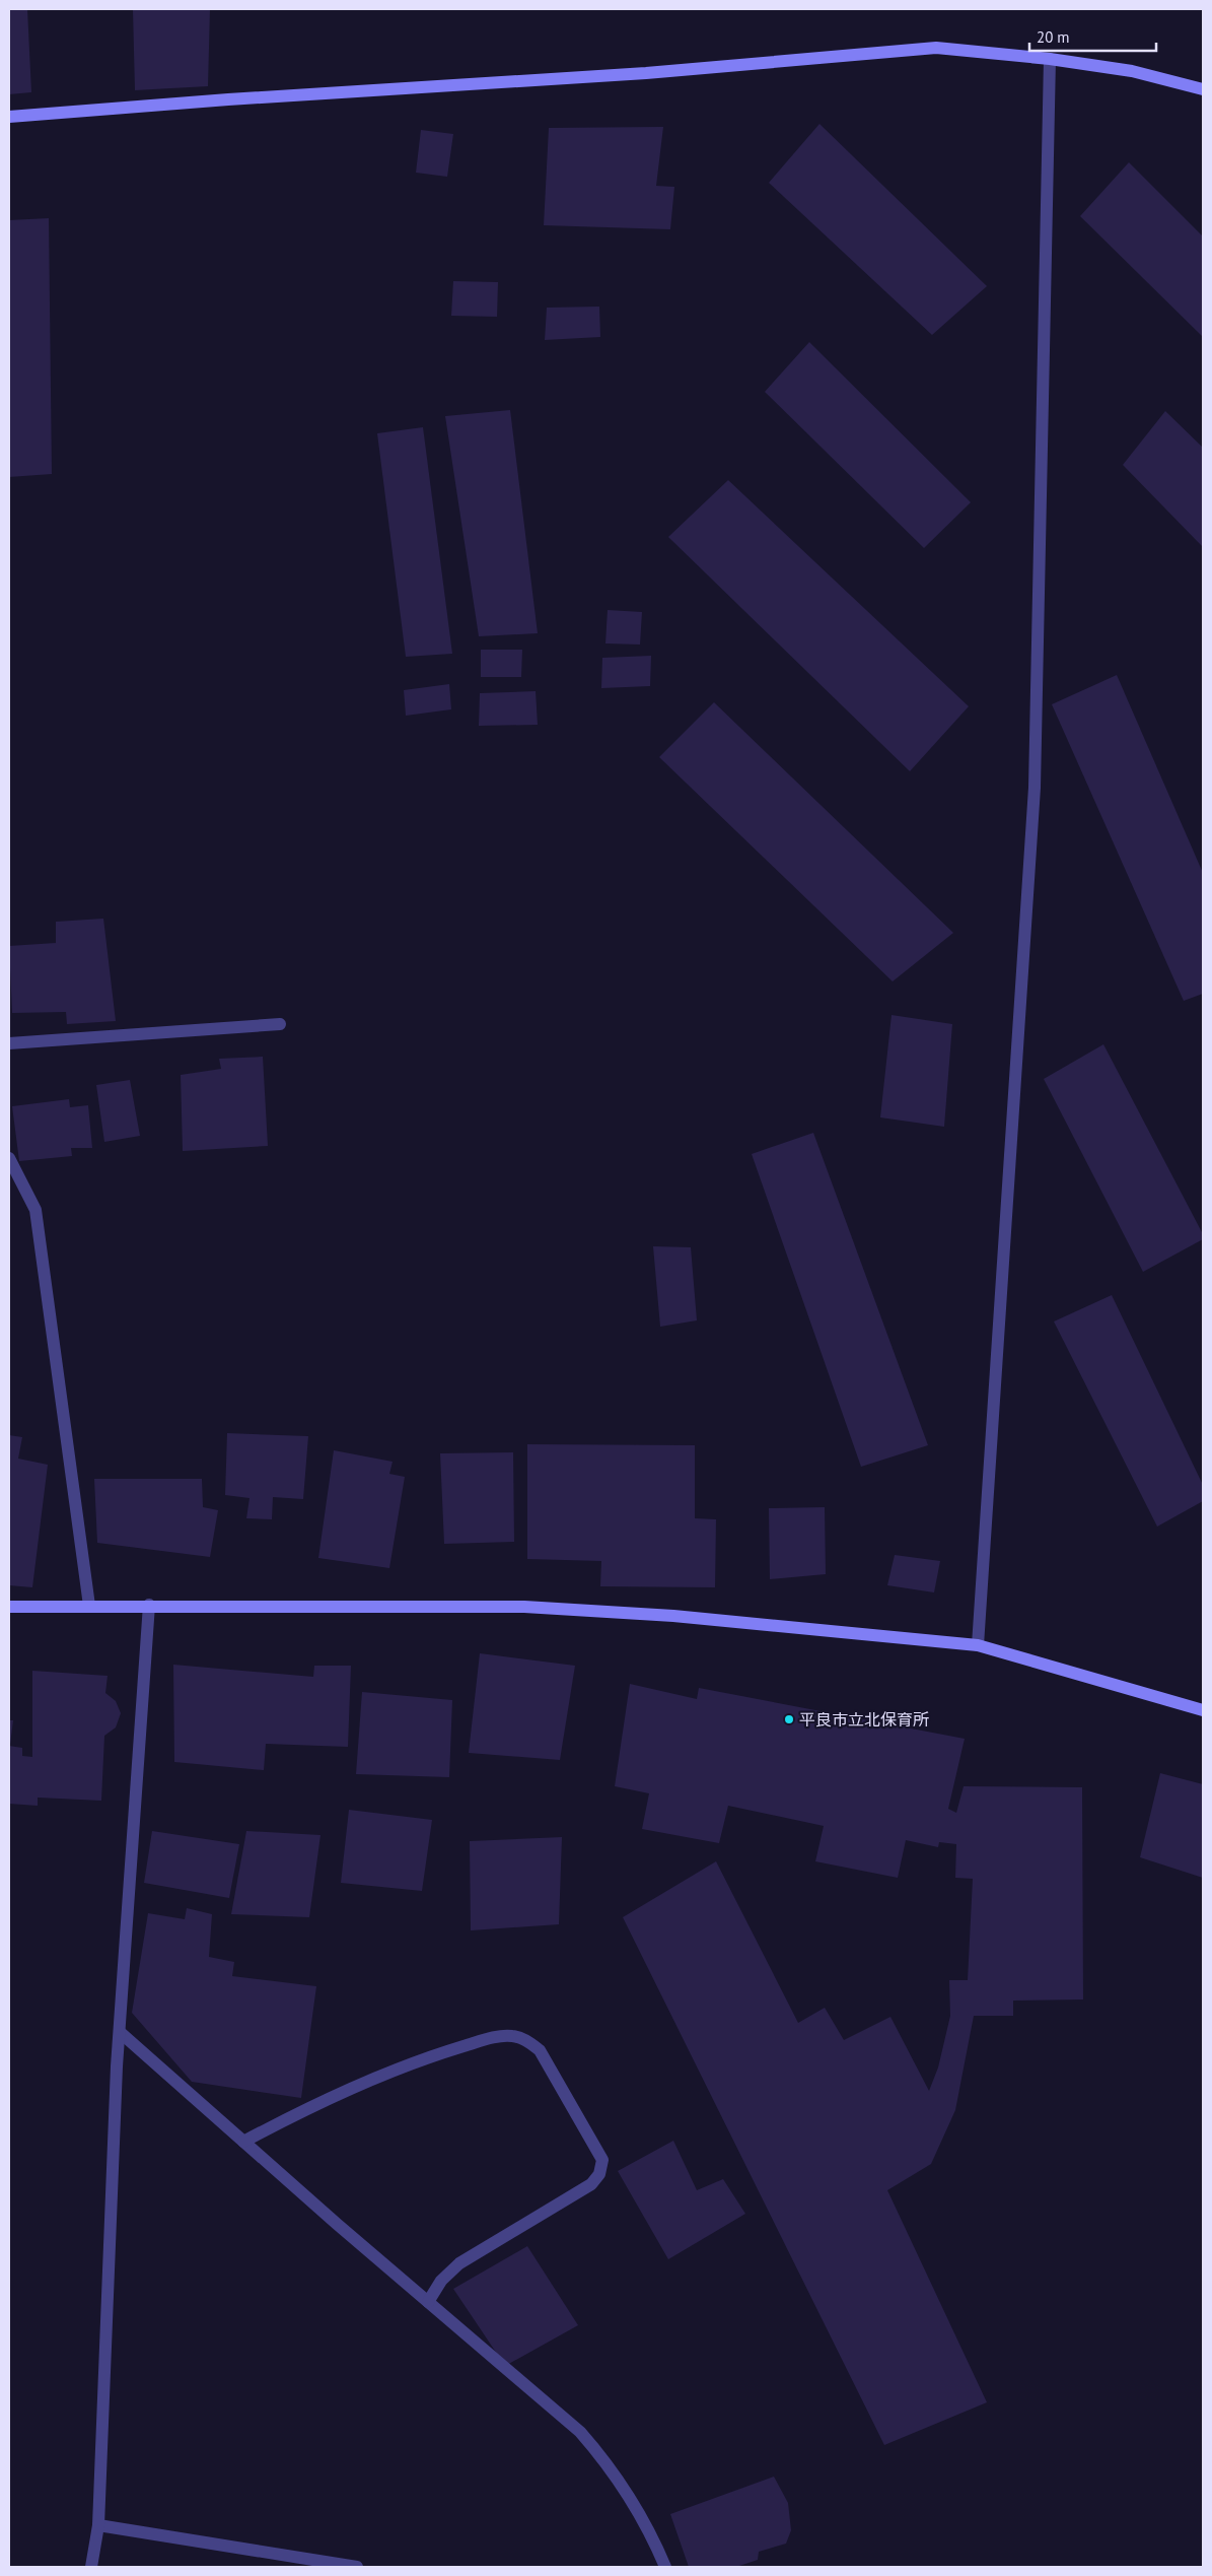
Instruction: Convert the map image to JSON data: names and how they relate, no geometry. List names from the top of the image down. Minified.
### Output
{"places":["平良市立北保育所"],"scale_bar":"20 m"}
